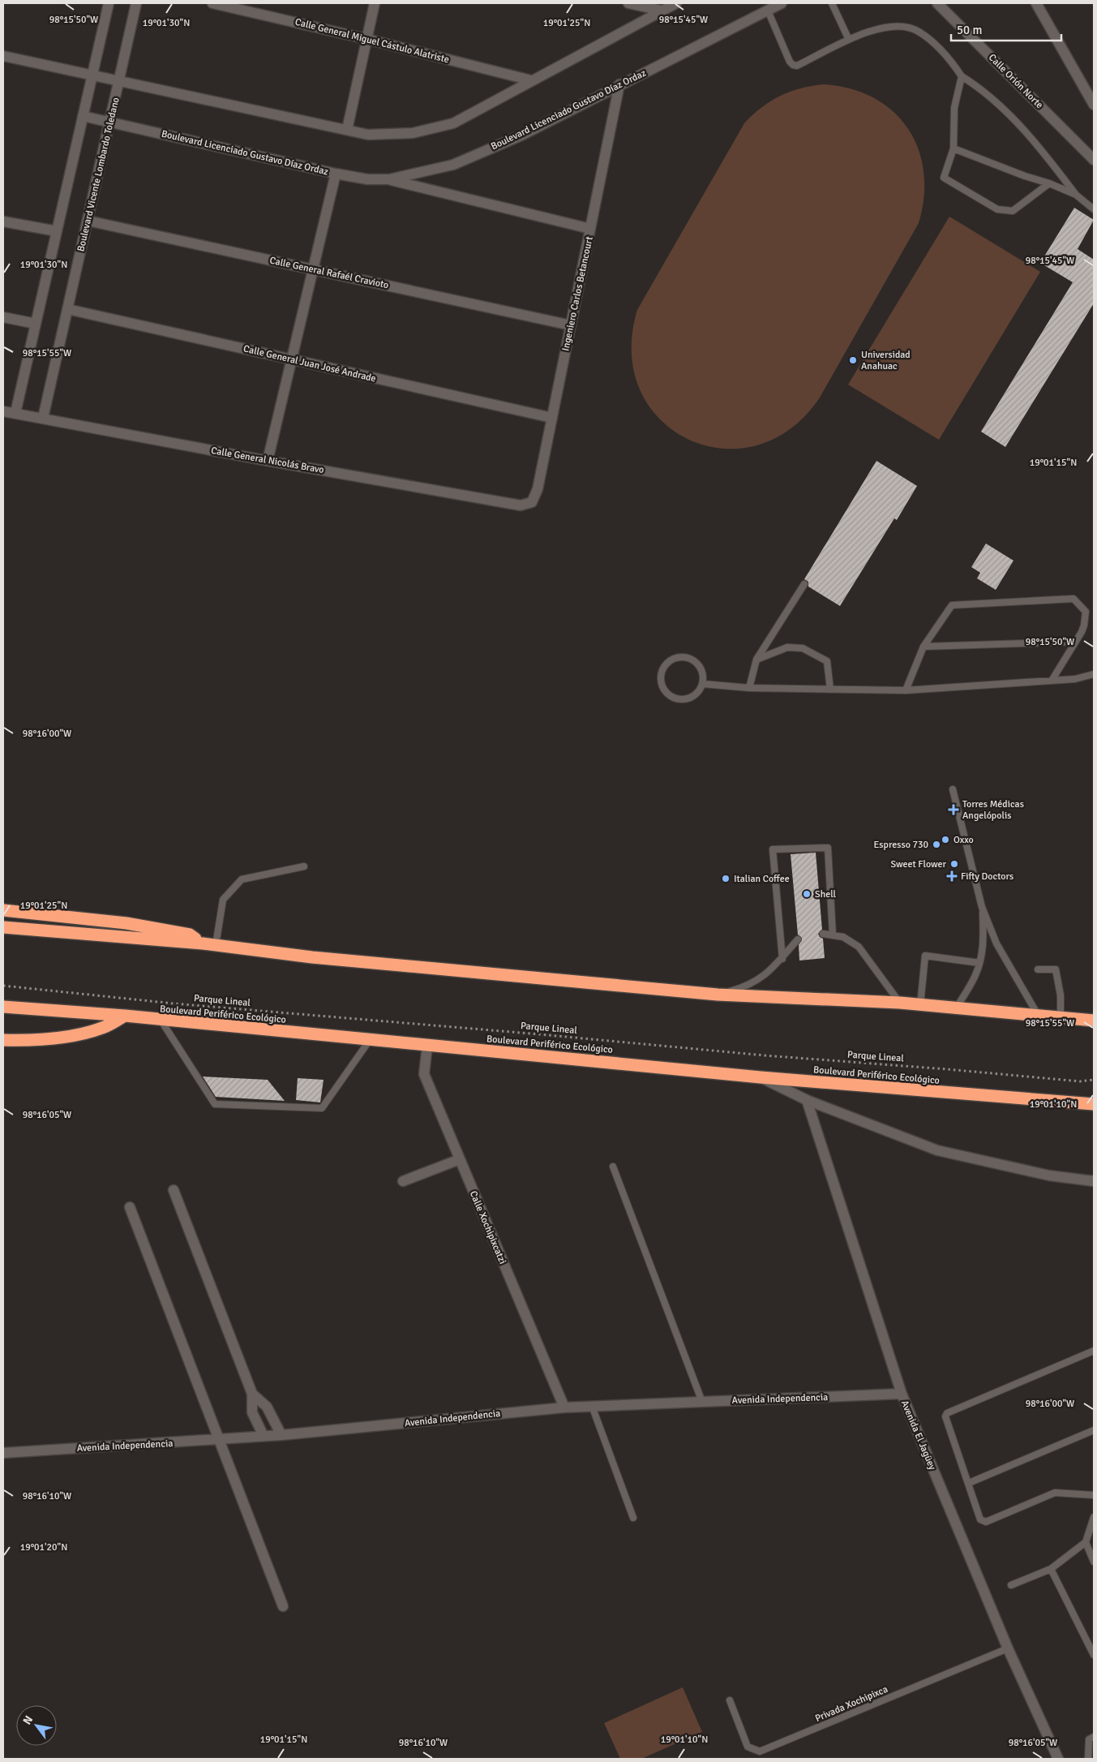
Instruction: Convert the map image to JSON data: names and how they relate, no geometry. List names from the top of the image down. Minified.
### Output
{"streets":{"highway":["Boulevard Periférico Ecológico"],"street":["Calle General Miguel Cástulo Alatriste","Calle Orión Norte","Boulevard Licenciado Gustavo Díaz Ordaz","Boulevard Vicente Lombardo Toledano","Calle General Rafaél Cravioto","Ingeniero Carlos Betancourt","Calle General Juan José Andrade","Calle General Nicolás Bravo","Calle Xochipixcatzi","Avenida Independencia","Avenida El Jagüey"],"lane":["Privada Xochipixca"],"path":["Parque Lineal"]},"crossings":[["Boulevard Licenciado Gustavo Díaz Ordaz","Boulevard Vicente Lombardo Toledano"],["Boulevard Licenciado Gustavo Díaz Ordaz","Ingeniero Carlos Betancourt"],["Boulevard Vicente Lombardo Toledano","Calle General Rafaél Cravioto"],["Boulevard Vicente Lombardo Toledano","Calle General Juan José Andrade"],["Boulevard Vicente Lombardo Toledano","Calle General Nicolás Bravo"],["Calle General Rafaél Cravioto","Ingeniero Carlos Betancourt"],["Ingeniero Carlos Betancourt","Calle General Juan José Andrade"],["Ingeniero Carlos Betancourt","Calle General Nicolás Bravo"],["Boulevard Periférico Ecológico","Calle Xochipixcatzi"],["Calle Xochipixcatzi","Avenida Independencia"],["Avenida Independencia","Avenida El Jagüey"],["Avenida El Jagüey","Privada Xochipixca"]],"places":{"other":["Universidad Anahuac","Oxxo","Espresso 730","Sweet Flower","Italian Coffee","Shell"],"health":["Torres Médicas Angelópolis","Fifty Doctors"]},"scale_bar":"50 m","north":"top left","coordinates":["98°15'50\"W","98°15'45\"W","19°01'30\"N","19°01'25\"N","98°15'55\"W","19°01'15\"N","98°16'00\"W","19°01'10\"N","98°16'05\"W","98°16'10\"W","19°01'20\"N"]}
